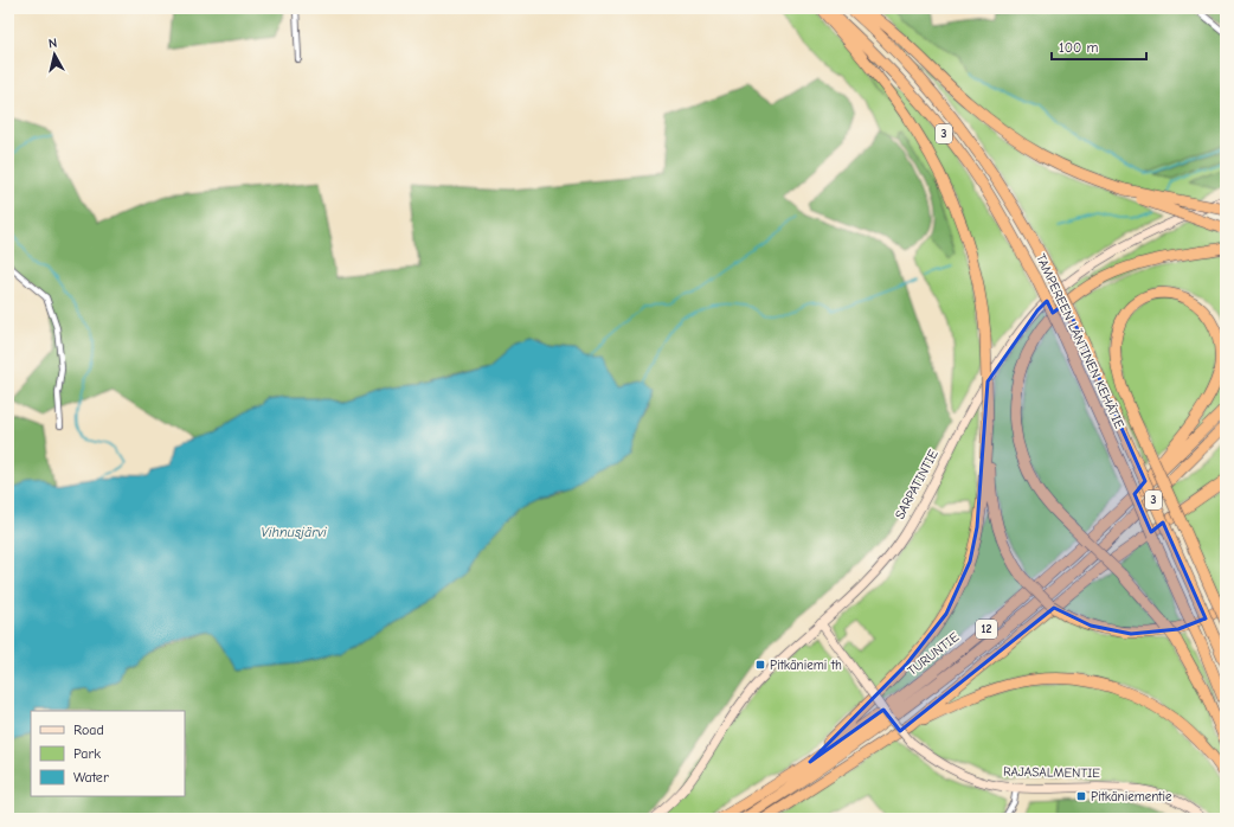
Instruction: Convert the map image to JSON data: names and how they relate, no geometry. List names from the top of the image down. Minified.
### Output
{"streets":{"highway":["3","TAMPEREEN LÄNTINEN KEHÄTIE","12","TURUNTIE"],"main road":["SARPATINTIE","RAJASALMENTIE"]},"crossings":[["SARPATINTIE","RAJASALMENTIE"]],"water":["Vihnusjärvi"],"places":{"transit":["Pitkäniemi th","Pitkäniementie"]},"legend":["Road","Park","Water"],"scale_bar":"100 m","north":"top"}
